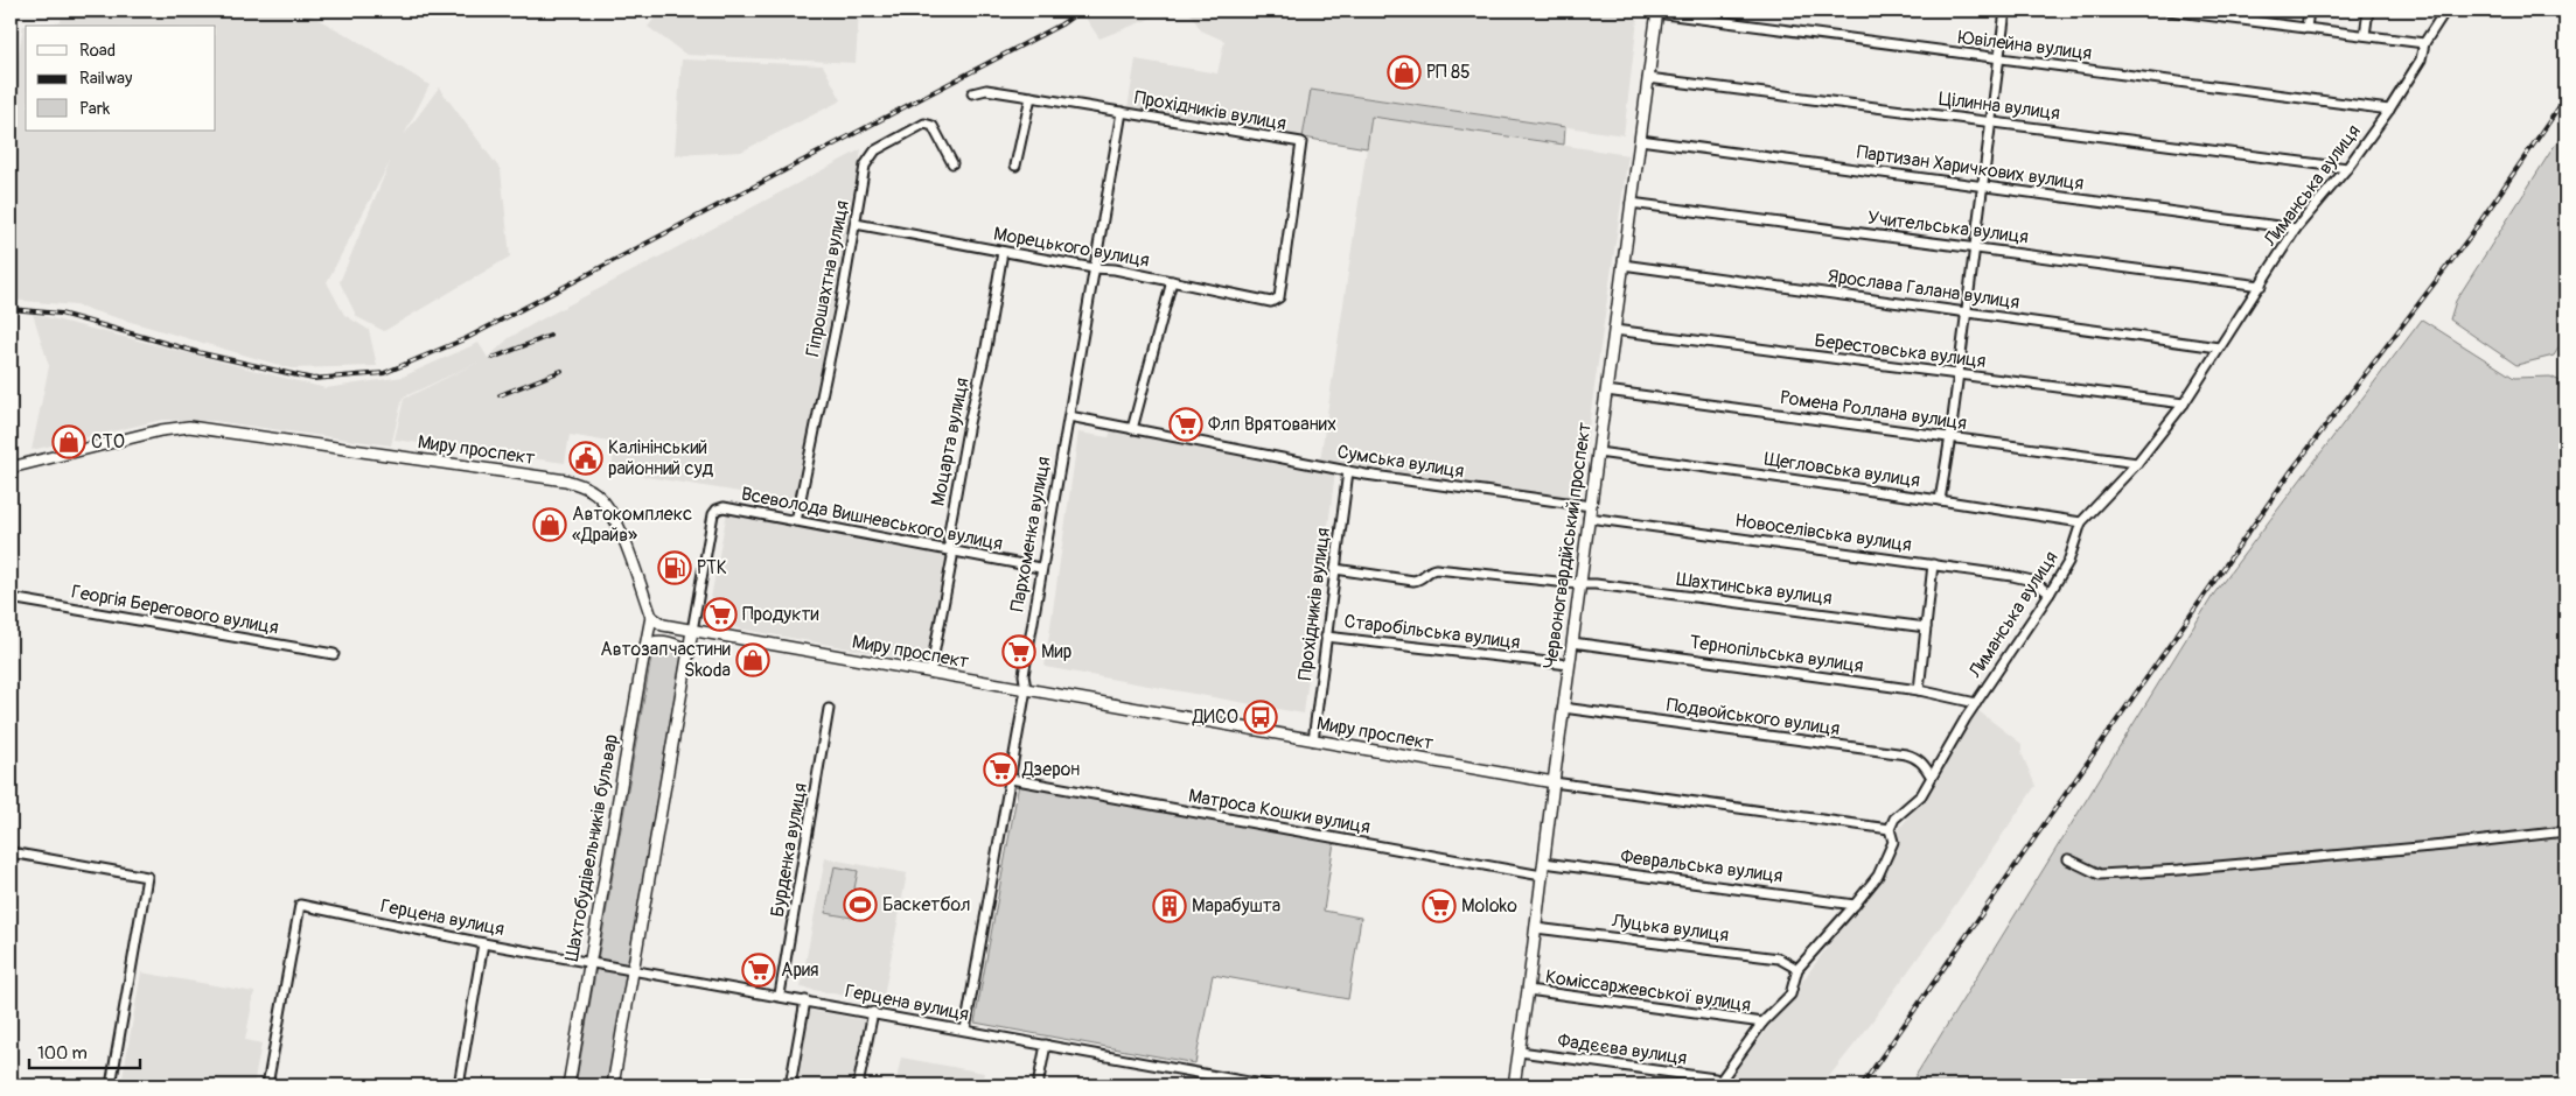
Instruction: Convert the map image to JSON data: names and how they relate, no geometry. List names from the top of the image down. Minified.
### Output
{"streets":{"main road":["Миру проспект","Червоногвардійський проспект","Шахтобудівельників бульвар"],"street":["Ювілейна вулиця","Цілинна вулиця","Прохідників вулиця","Партизан Харичкових вулиця","Лиманська вулиця","Учительська вулиця","Морецького вулиця","Гіпрошахтна вулиця","Ярослава Галана вулиця","Берестовська вулиця","Ромена Роллана вулиця","Моцарта вулиця","Сумська вулиця","Щегловська вулиця","Всеволода Вишневського вулиця","Новоселівська вулиця","Пархоменка вулиця","Шахтинська вулиця","Георгія Берегового вулиця","Старобільська вулиця","Тернопільська вулиця","Подвойського вулиця","Матроса Кошки вулиця","Бурденка вулиця","Февральська вулиця","Герцена вулиця","Луцька вулиця","Коміссаржевської вулиця","Фадєєва вулиця"]},"crossings":[["Ювілейна вулиця","Лиманська вулиця"],["Ювілейна вулиця","Червоногвардійський проспект"],["Цілинна вулиця","Лиманська вулиця"],["Цілинна вулиця","Червоногвардійський проспект"],["Прохідників вулиця","Морецького вулиця"],["Прохідників вулиця","Миру проспект"],["Прохідників вулиця","Сумська вулиця"],["Прохідників вулиця","Пархоменка вулиця"],["Прохідників вулиця","Шахтинська вулиця"],["Прохідників вулиця","Старобільська вулиця"],["Партизан Харичкових вулиця","Лиманська вулиця"],["Партизан Харичкових вулиця","Червоногвардійський проспект"],["Лиманська вулиця","Учительська вулиця"],["Лиманська вулиця","Ярослава Галана вулиця"],["Лиманська вулиця","Берестовська вулиця"],["Лиманська вулиця","Ромена Роллана вулиця"],["Лиманська вулиця","Миру проспект"],["Лиманська вулиця","Щегловська вулиця"],["Лиманська вулиця","Новоселівська вулиця"],["Лиманська вулиця","Тернопільська вулиця"],["Лиманська вулиця","Подвойського вулиця"],["Учительська вулиця","Червоногвардійський проспект"],["Морецького вулиця","Гіпрошахтна вулиця"],["Морецького вулиця","Моцарта вулиця"],["Морецького вулиця","Пархоменка вулиця"],["Гіпрошахтна вулиця","Всеволода Вишневського вулиця"],["Ярослава Галана вулиця","Червоногвардійський проспект"],["Берестовська вулиця","Червоногвардійський проспект"],["Ромена Роллана вулиця","Червоногвардійський проспект"],["Моцарта вулиця","Миру проспект"],["Моцарта вулиця","Всеволода Вишневського вулиця"],["Миру проспект","Всеволода Вишневського вулиця"],["Миру проспект","Пархоменка вулиця"],["Миру проспект","Червоногвардійський проспект"],["Миру проспект","Шахтобудівельників бульвар"],["Сумська вулиця","Пархоменка вулиця"],["Сумська вулиця","Червоногвардійський проспект"],["Щегловська вулиця","Червоногвардійський проспект"],["Всеволода Вишневського вулиця","Пархоменка вулиця"],["Новоселівська вулиця","Червоногвардійський проспект"],["Пархоменка вулиця","Матроса Кошки вулиця"],["Пархоменка вулиця","Герцена вулиця"],["Червоногвардійський проспект","Шахтинська вулиця"],["Червоногвардійський проспект","Старобільська вулиця"],["Червоногвардійський проспект","Тернопільська вулиця"],["Червоногвардійський проспект","Подвойського вулиця"],["Червоногвардійський проспект","Матроса Кошки вулиця"],["Червоногвардійський проспект","Февральська вулиця"],["Червоногвардійський проспект","Луцька вулиця"],["Червоногвардійський проспект","Коміссаржевської вулиця"],["Червоногвардійський проспект","Фадєєва вулиця"],["Шахтобудівельників бульвар","Герцена вулиця"],["Бурденка вулиця","Герцена вулиця"]],"places":{"shop":["РП 85","СТО","Автокомплекс «Драйв»","Автозапчастини Skoda"],"supermarket":["Флп Врятованих","Продукти","Мир","Дзерон","Moloko","Ария"],"public building":["Калінінський районний суд"],"fuel station":["РТК"],"bus stop":["ДИСО"],"sports":["Баскетбол"],"building":["Марабушта"]},"legend":["Road","Railway","Park"],"scale_bar":"100 m"}
